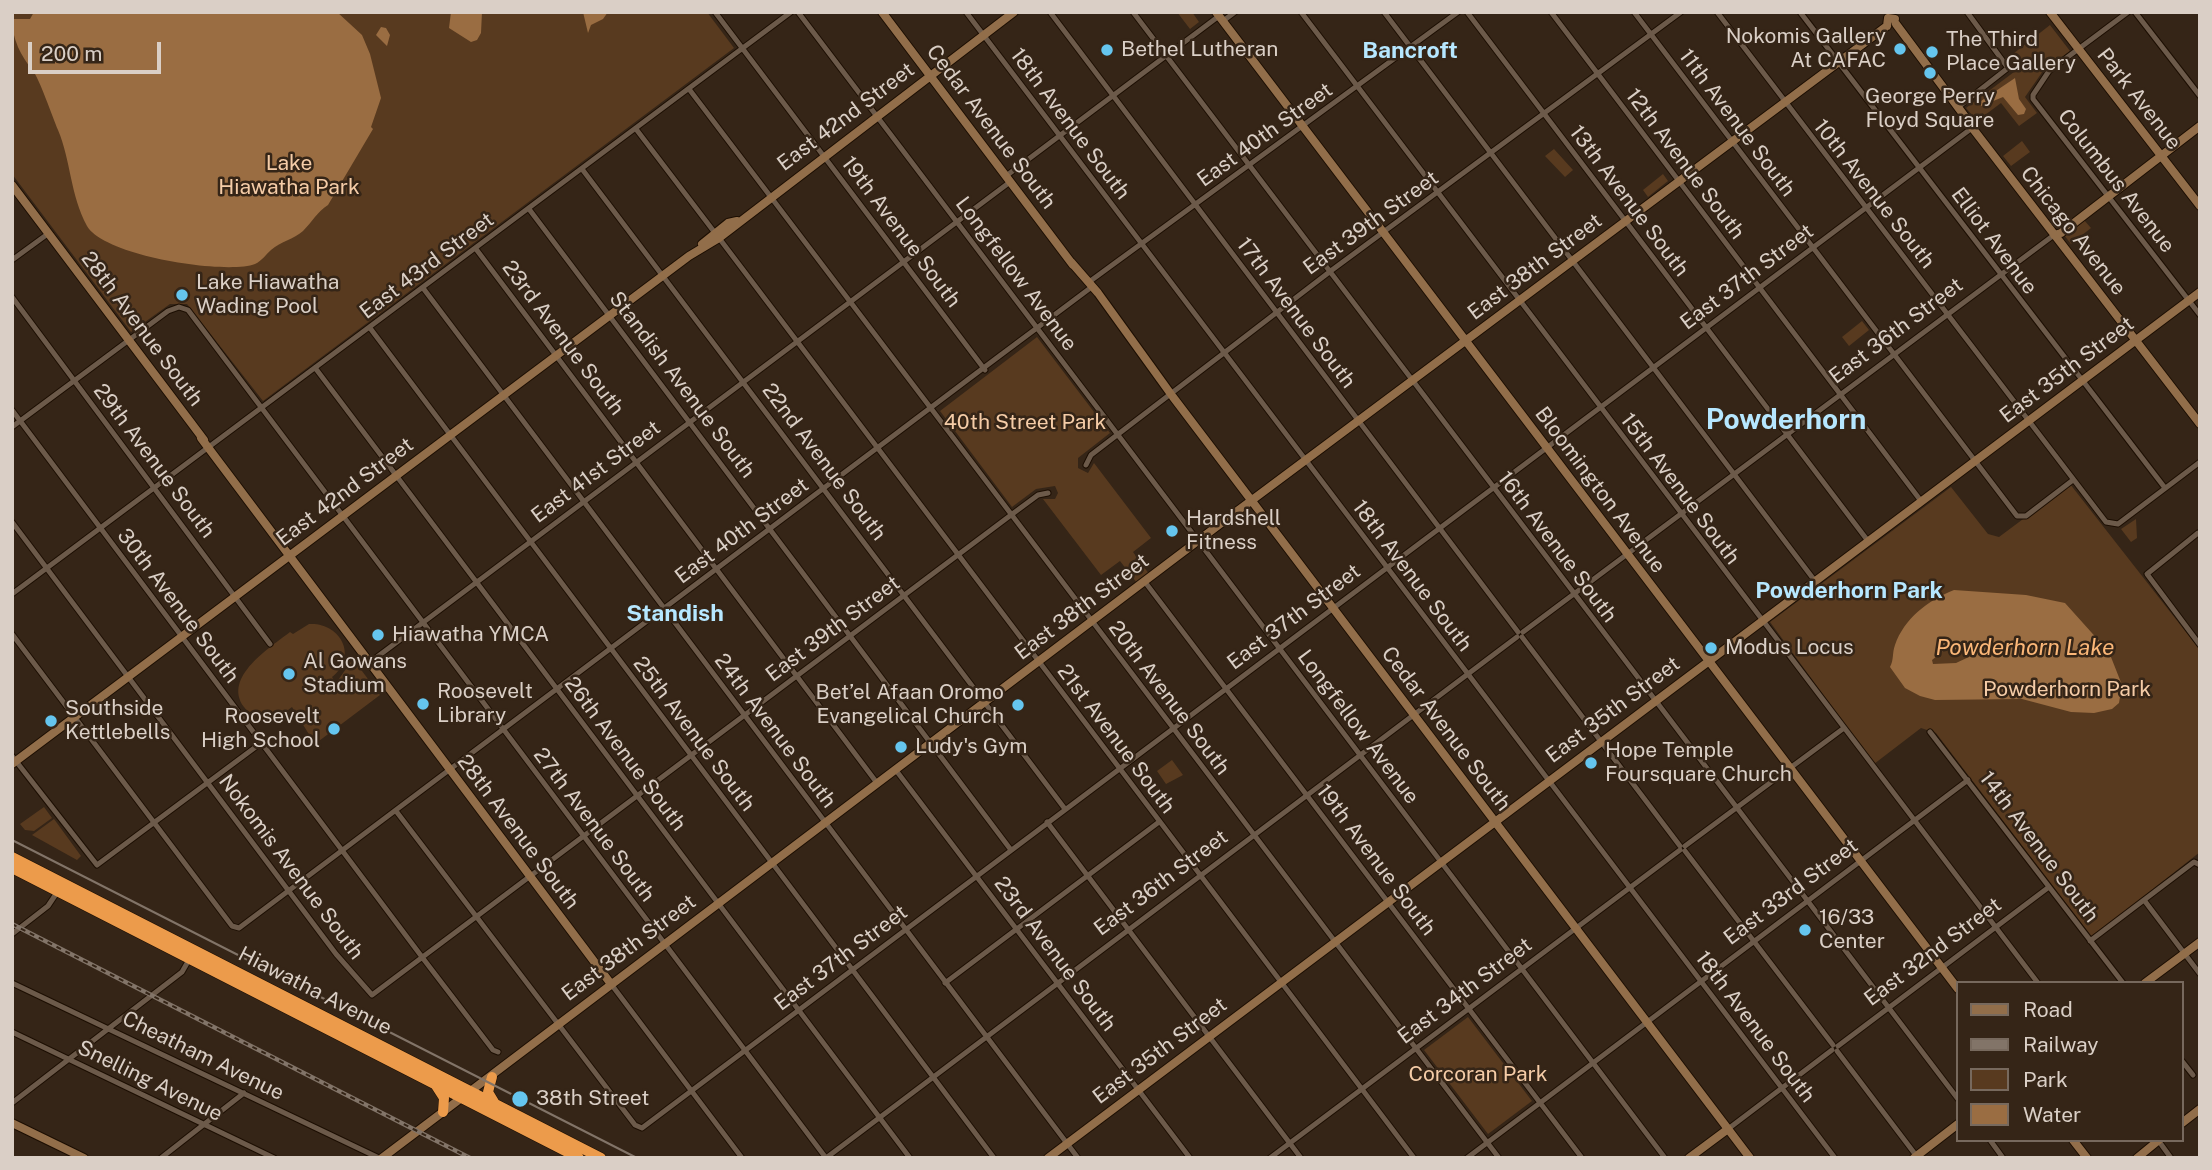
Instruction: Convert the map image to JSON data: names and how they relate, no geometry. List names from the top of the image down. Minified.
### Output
{"streets":{"highway":["Hiawatha Avenue"],"street":["Park Avenue","East 42nd Street","11th Avenue South","18th Avenue South","Cedar Avenue South","East 40th Street","12th Avenue South","Columbus Avenue","10th Avenue South","13th Avenue South","East 39th Street","Chicago Avenue","19th Avenue South","Elliot Avenue","East 43rd Street","East 38th Street","Longfellow Avenue","East 37th Street","17th Avenue South","28th Avenue South","East 36th Street","23rd Avenue South","East 35th Street","Standish Avenue South","29th Avenue South","22nd Avenue South","East 41st Street","15th Avenue South","Bloomington Avenue","16th Avenue South","30th Avenue South","20th Avenue South","24th Avenue South","25th Avenue South","21st Avenue South","26th Avenue South","27th Avenue South","14th Avenue South","Nokomis Avenue South","East 33rd Street","East 32nd Street","East 34th Street","Cheatham Avenue","Snelling Avenue"]},"crossings":[["Park Avenue","Columbus Avenue"],["Park Avenue","East 36th Street"],["East 42nd Street","18th Avenue South"],["East 42nd Street","Cedar Avenue South"],["East 42nd Street","19th Avenue South"],["East 42nd Street","Longfellow Avenue"],["East 42nd Street","28th Avenue South"],["East 42nd Street","23rd Avenue South"],["East 42nd Street","Standish Avenue South"],["East 42nd Street","29th Avenue South"],["East 42nd Street","22nd Avenue South"],["East 42nd Street","30th Avenue South"],["East 42nd Street","20th Avenue South"],["East 42nd Street","24th Avenue South"],["East 42nd Street","25th Avenue South"],["East 42nd Street","21st Avenue South"],["East 42nd Street","26th Avenue South"],["East 42nd Street","27th Avenue South"],["East 42nd Street","Nokomis Avenue South"],["11th Avenue South","10th Avenue South"],["11th Avenue South","East 39th Street"],["11th Avenue South","East 38th Street"],["11th Avenue South","East 37th Street"],["11th Avenue South","East 36th Street"],["11th Avenue South","East 35th Street"],["18th Avenue South","East 40th Street"],["18th Avenue South","East 39th Street"],["18th Avenue South","East 38th Street"],["18th Avenue South","East 37th Street"],["18th Avenue South","East 36th Street"],["18th Avenue South","East 35th Street"],["18th Avenue South","East 41st Street"],["18th Avenue South","East 33rd Street"],["18th Avenue South","East 32nd Street"],["18th Avenue South","East 34th Street"],["Cedar Avenue South","East 40th Street"],["Cedar Avenue South","East 39th Street"],["Cedar Avenue South","East 38th Street"],["Cedar Avenue South","East 37th Street"],["Cedar Avenue South","East 36th Street"],["Cedar Avenue South","East 35th Street"],["Cedar Avenue South","East 41st Street"],["Cedar Avenue South","East 33rd Street"],["Cedar Avenue South","East 32nd Street"],["Cedar Avenue South","East 34th Street"],["East 40th Street","19th Avenue South"],["East 40th Street","Longfellow Avenue"],["East 40th Street","17th Avenue South"],["East 40th Street","28th Avenue South"],["East 40th Street","23rd Avenue South"],["East 40th Street","Standish Avenue South"],["East 40th Street","22nd Avenue South"],["East 40th Street","15th Avenue South"],["East 40th Street","Bloomington Avenue"],["East 40th Street","16th Avenue South"],["East 40th Street","30th Avenue South"],["East 40th Street","20th Avenue South"],["East 40th Street","24th Avenue South"],["East 40th Street","25th Avenue South"],["East 40th Street","21st Avenue South"],["East 40th Street","26th Avenue South"],["East 40th Street","27th Avenue South"],["East 40th Street","Nokomis Avenue South"],["12th Avenue South","East 39th Street"],["12th Avenue South","East 38th Street"],["12th Avenue South","East 37th Street"],["12th Avenue South","East 36th Street"],["12th Avenue South","East 35th Street"],["Columbus Avenue","East 36th Street"],["Columbus Avenue","East 35th Street"],["10th Avenue South","Elliot Avenue"],["10th Avenue South","East 38th Street"],["10th Avenue South","East 37th Street"],["10th Avenue South","East 36th Street"],["10th Avenue South","East 35th Street"],["13th Avenue South","East 39th Street"],["13th Avenue South","East 38th Street"],["13th Avenue South","East 37th Street"],["13th Avenue South","East 36th Street"],["13th Avenue South","East 35th Street"],["East 39th Street","Longfellow Avenue"],["East 39th Street","17th Avenue South"],["East 39th Street","28th Avenue South"],["East 39th Street","23rd Avenue South"],["East 39th Street","Standish Avenue South"],["East 39th Street","22nd Avenue South"],["East 39th Street","15th Avenue South"],["East 39th Street","Bloomington Avenue"],["East 39th Street","16th Avenue South"],["East 39th Street","30th Avenue South"],["East 39th Street","20th Avenue South"],["East 39th Street","24th Avenue South"],["East 39th Street","25th Avenue South"],["East 39th Street","21st Avenue South"],["East 39th Street","26th Avenue South"],["East 39th Street","27th Avenue South"],["East 39th Street","Nokomis Avenue South"],["Chicago Avenue","East 38th Street"],["Chicago Avenue","East 37th Street"],["Chicago Avenue","East 36th Street"],["Chicago Avenue","East 35th Street"],["19th Avenue South","East 43rd Street"],["19th Avenue South","East 38th Street"],["19th Avenue South","East 37th Street"],["19th Avenue South","East 36th Street"],["19th Avenue South","East 35th Street"],["19th Avenue South","East 41st Street"],["19th Avenue South","East 33rd Street"],["19th Avenue South","East 34th Street"],["Elliot Avenue","East 38th Street"],["Elliot Avenue","East 37th Street"],["Elliot Avenue","East 36th Street"],["Elliot Avenue","East 35th Street"],["East 43rd Street","28th Avenue South"],["East 43rd Street","23rd Avenue South"],["East 43rd Street","Standish Avenue South"],["East 43rd Street","29th Avenue South"],["East 43rd Street","22nd Avenue South"],["East 43rd Street","30th Avenue South"],["East 43rd Street","20th Avenue South"],["East 43rd Street","24th Avenue South"],["East 43rd Street","25th Avenue South"],["East 43rd Street","21st Avenue South"],["East 43rd Street","26th Avenue South"],["East 43rd Street","27th Avenue South"],["East 43rd Street","Nokomis Avenue South"],["East 38th Street","Longfellow Avenue"],["East 38th Street","East 37th Street"],["East 38th Street","17th Avenue South"],["East 38th Street","28th Avenue South"],["East 38th Street","23rd Avenue South"],["East 38th Street","Standish Avenue South"],["East 38th Street","22nd Avenue South"],["East 38th Street","15th Avenue South"],["East 38th Street","Bloomington Avenue"],["East 38th Street","16th Avenue South"],["East 38th Street","20th Avenue South"],["East 38th Street","24th Avenue South"],["East 38th Street","25th Avenue South"],["East 38th Street","21st Avenue South"],["East 38th Street","26th Avenue South"],["East 38th Street","27th Avenue South"],["East 38th Street","Hiawatha Avenue"],["East 38th Street","Cheatham Avenue"],["Longfellow Avenue","East 37th Street"],["Longfellow Avenue","East 36th Street"],["Longfellow Avenue","East 35th Street"],["Longfellow Avenue","East 41st Street"],["Longfellow Avenue","East 33rd Street"],["Longfellow Avenue","East 34th Street"],["East 37th Street","17th Avenue South"],["East 37th Street","28th Avenue South"],["East 37th Street","23rd Avenue South"],["East 37th Street","Standish Avenue South"],["East 37th Street","22nd Avenue South"],["East 37th Street","15th Avenue South"],["East 37th Street","Bloomington Avenue"],["East 37th Street","16th Avenue South"],["East 37th Street","20th Avenue South"],["East 37th Street","24th Avenue South"],["East 37th Street","25th Avenue South"],["East 37th Street","21st Avenue South"],["East 37th Street","26th Avenue South"],["East 37th Street","27th Avenue South"],["17th Avenue South","East 36th Street"],["17th Avenue South","East 35th Street"],["17th Avenue South","East 41st Street"],["17th Avenue South","East 33rd Street"],["17th Avenue South","East 32nd Street"],["17th Avenue South","East 34th Street"],["28th Avenue South","East 41st Street"],["28th Avenue South","27th Avenue South"],["East 36th Street","23rd Avenue South"],["East 36th Street","15th Avenue South"],["East 36th Street","Bloomington Avenue"],["East 36th Street","16th Avenue South"],["East 36th Street","20th Avenue South"],["East 36th Street","24th Avenue South"],["East 36th Street","25th Avenue South"],["East 36th Street","21st Avenue South"],["East 36th Street","26th Avenue South"],["East 36th Street","27th Avenue South"],["23rd Avenue South","East 35th Street"],["23rd Avenue South","East 41st Street"],["East 35th Street","15th Avenue South"],["East 35th Street","Bloomington Avenue"],["East 35th Street","16th Avenue South"],["East 35th Street","20th Avenue South"],["East 35th Street","24th Avenue South"],["East 35th Street","21st Avenue South"],["Standish Avenue South","East 41st Street"],["22nd Avenue South","East 41st Street"],["East 41st Street","Bloomington Avenue"],["East 41st Street","16th Avenue South"],["East 41st Street","20th Avenue South"],["East 41st Street","24th Avenue South"],["East 41st Street","25th Avenue South"],["East 41st Street","21st Avenue South"],["East 41st Street","26th Avenue South"],["East 41st Street","27th Avenue South"],["15th Avenue South","East 33rd Street"],["15th Avenue South","East 32nd Street"],["15th Avenue South","East 34th Street"],["Bloomington Avenue","East 33rd Street"],["Bloomington Avenue","East 32nd Street"],["Bloomington Avenue","East 34th Street"],["16th Avenue South","East 33rd Street"],["16th Avenue South","East 32nd Street"],["16th Avenue South","East 34th Street"],["20th Avenue South","East 33rd Street"],["20th Avenue South","East 34th Street"],["21st Avenue South","East 34th Street"],["14th Avenue South","East 33rd Street"],["14th Avenue South","East 32nd Street"]],"districts":["Bancroft","Powderhorn","Powderhorn Park","Standish"],"water":["Powderhorn Lake"],"parks":["Lake Hiawatha Park","40th Street Park","Powderhorn Park","Corcoran Park"],"places":["Nokomis Gallery At CAFAC","Bethel Lutheran","The Third Place Gallery","George Perry Floyd Square","Lake Hiawatha Wading Pool","Hardshell Fitness","Hiawatha YMCA","Modus Locus","Al Gowans Stadium","Roosevelt Library","Bet’el Afaan Oromo Evangelical Church","Southside Kettlebells","Roosevelt High School","Ludy's Gym","Hope Temple Foursquare Church","16/33 Center","38th Street"],"legend":["Road","Railway","Park","Water"],"scale_bar":"200 m"}
